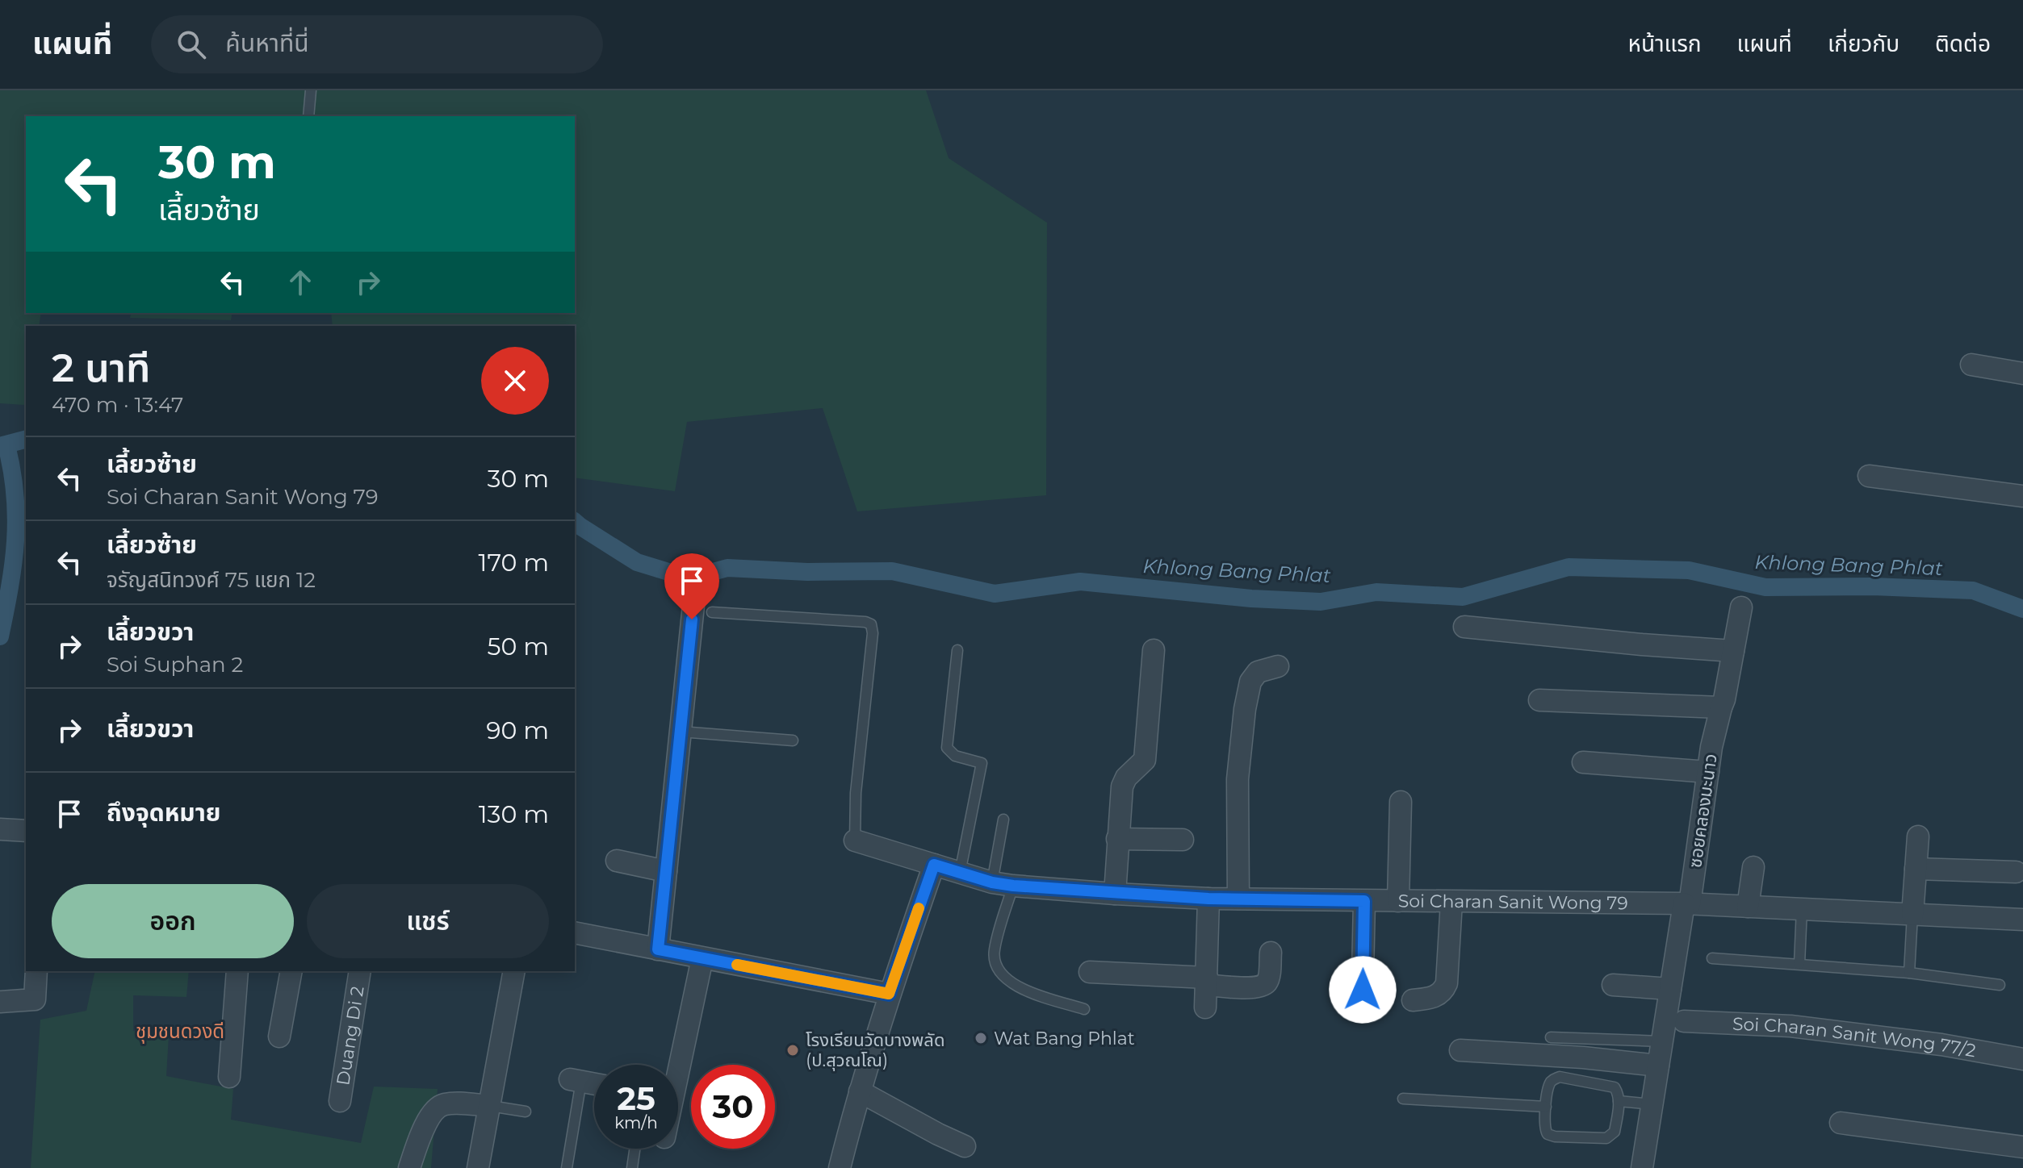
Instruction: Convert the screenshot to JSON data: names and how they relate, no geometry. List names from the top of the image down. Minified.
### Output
{"streets":{"street":["ซอยคลองมะนาว","Soi Charan Sanit Wong 79","Duang Di 2","Soi Charan Sanit Wong 77/2"]},"crossings":[["ซอยคลองมะนาว","Soi Charan Sanit Wong 79"]],"districts":["ชุมชนดวงดี"],"water":["Khlong Bang Phlat"],"places":["Wat Bang Phlat","โรงเรียนวัดบางพลัด (ป.สุวณโณ)"],"page":{"header":"แผนที่","search":"ค้นหาที่นี่","nav":["หน้าแรก","แผนที่","เกี่ยวกับ","ติดต่อ"],"turn":["30 m","เลี้ยวซ้าย"],"heading":["2 นาที","470 m · 13:47"],"list":[{"name":"เลี้ยวซ้าย","note":"Soi Charan Sanit Wong 79","value":"30 m"},{"name":"เลี้ยวซ้าย","note":"จรัญสนิทวงศ์ 75 แยก 12","value":"170 m"},{"name":"เลี้ยวขวา","note":"Soi Suphan 2","value":"50 m"},{"name":"เลี้ยวขวา","value":"90 m"},{"name":"ถึงจุดหมาย","value":"130 m"}],"buttons":["ออก","แชร์"],"speed":"25 km/h","limit":"30"}}
